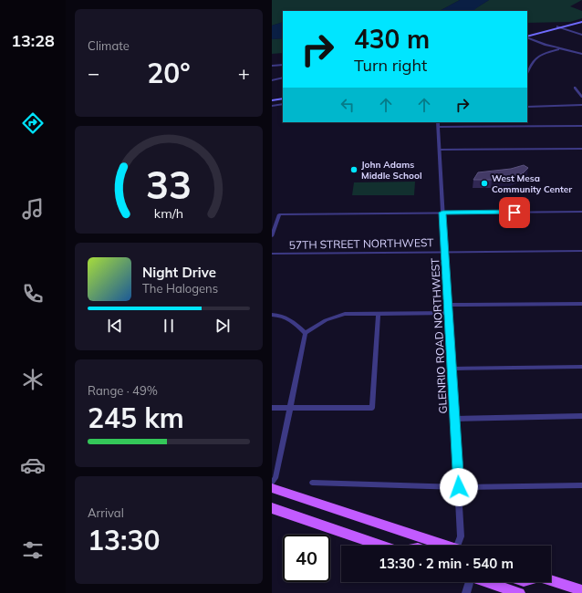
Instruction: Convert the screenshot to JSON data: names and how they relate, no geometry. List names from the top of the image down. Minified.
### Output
{"streets":{"street":["57TH STREET NORTHWEST","GLENRIO ROAD NORTHWEST"]},"crossings":[["57TH STREET NORTHWEST","GLENRIO ROAD NORTHWEST"]],"places":["John Adams Middle School","West Mesa Community Center"],"page":{"tabs":"13:28","tile":["Climate",["Range · 49%","245 km"],["Arrival","13:30"]],"turn":["430 m","Turn right"],"heat":["−","20°","+"],"song":["Night Drive","The Halogens"],"limit":"40","trip":"13:30 · 2 min · 540 m","gauge":["33","km/h"]}}
